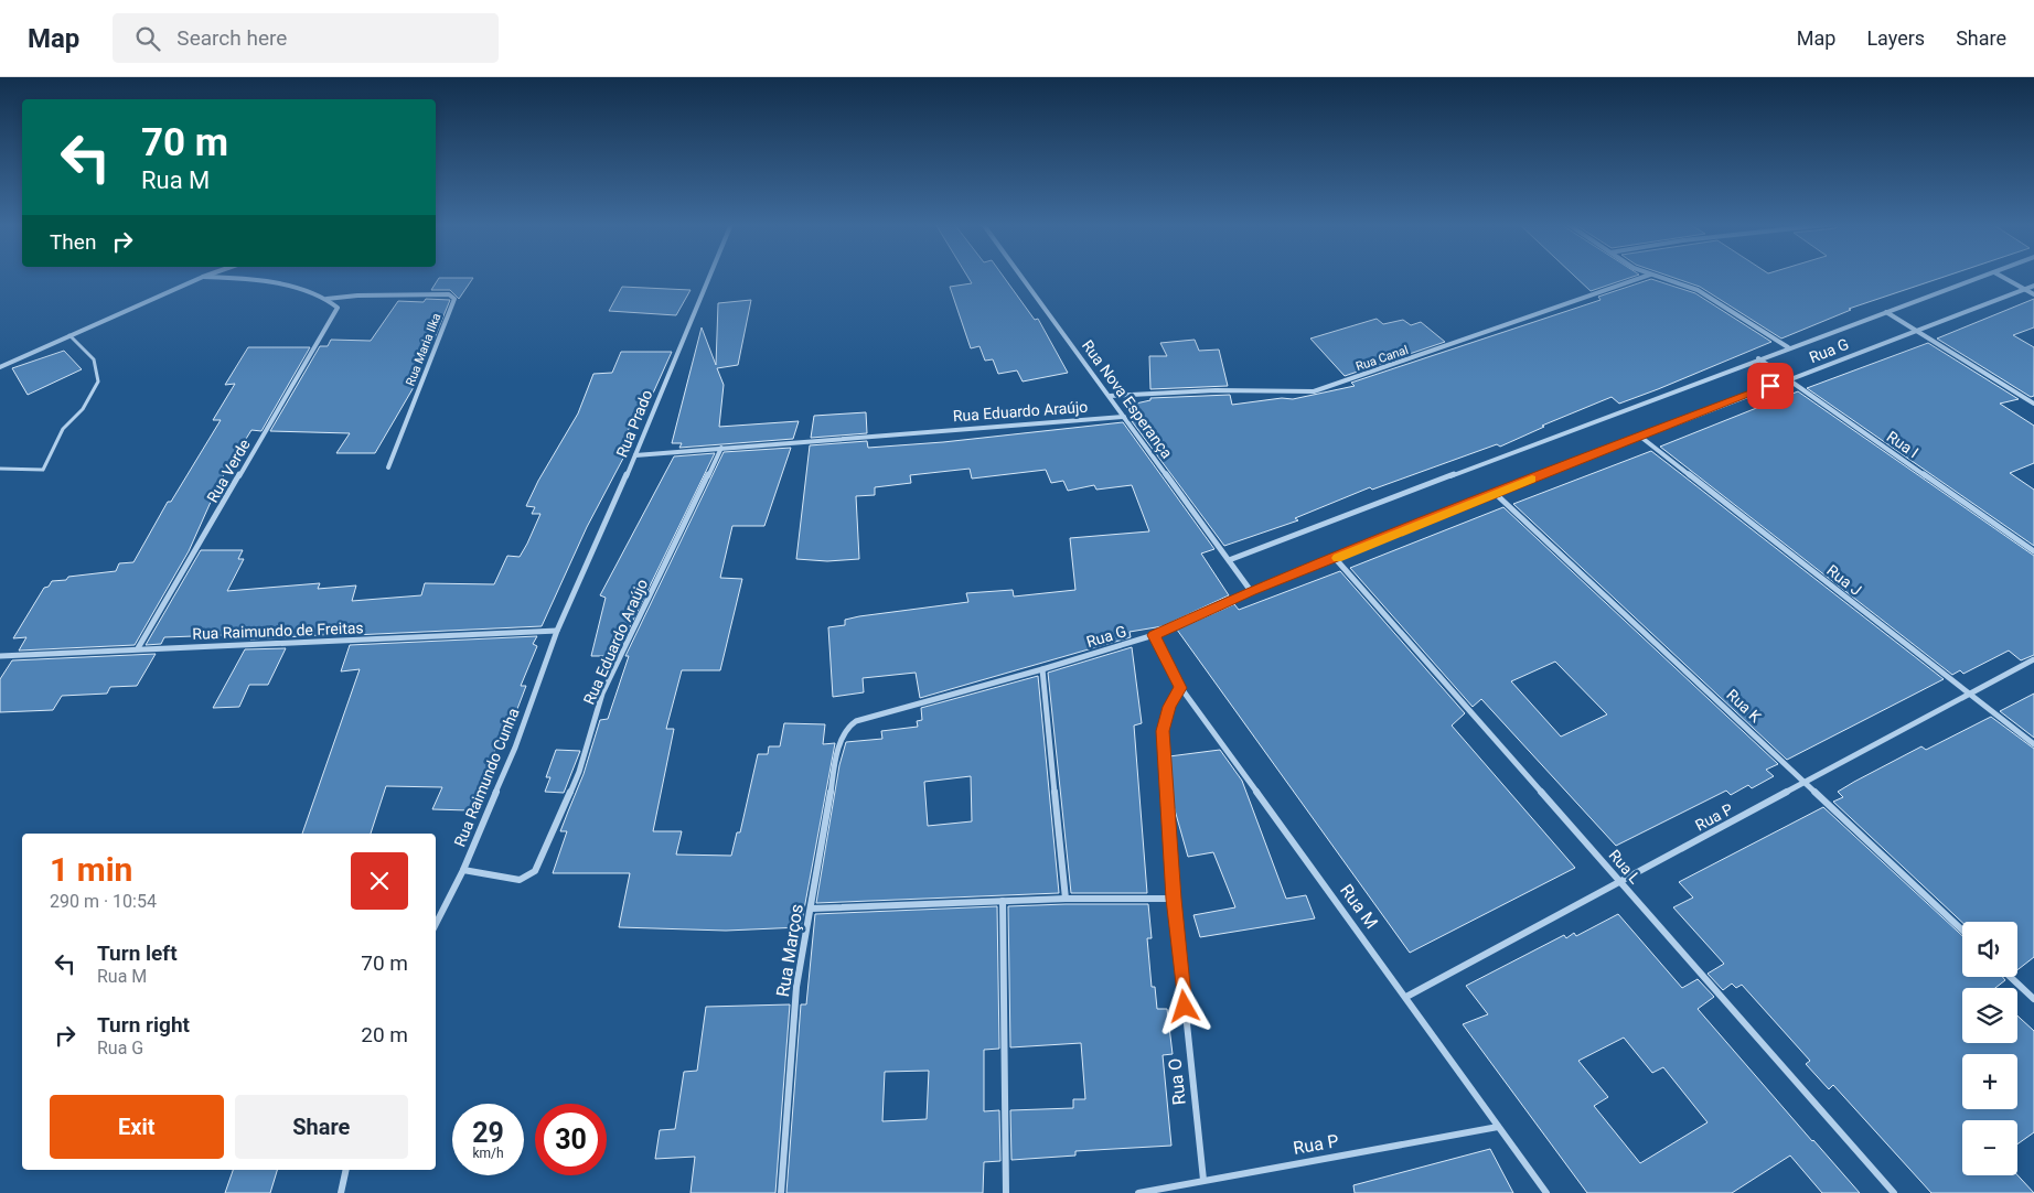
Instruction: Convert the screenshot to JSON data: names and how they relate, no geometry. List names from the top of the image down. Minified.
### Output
{"streets":{"street":["Rua Maria Ilka","Rua G","Rua Canal","Rua Nova Esperança","Rua Eduardo Araújo","Rua Prado","Rua I","Rua Verde","Rua J","Rua Raimundo de Freitas","Rua K","Rua Raimundo Cunha","Rua P","Rua L","Rua M","Rua Marços","Rua O"]},"crossings":[["Rua Maria Ilka","Rua Verde"],["Rua G","Rua Nova Esperança"],["Rua G","Rua I"],["Rua G","Rua J"],["Rua G","Rua K"],["Rua G","Rua L"],["Rua G","Rua M"],["Rua G","Rua Marços"],["Rua Canal","Rua Nova Esperança"],["Rua Nova Esperança","Rua Eduardo Araújo"],["Rua Eduardo Araújo","Rua Prado"],["Rua Eduardo Araújo","Rua Raimundo Cunha"],["Rua Prado","Rua Raimundo de Freitas"],["Rua Prado","Rua Raimundo Cunha"],["Rua Verde","Rua Raimundo de Freitas"],["Rua J","Rua P"],["Rua Raimundo de Freitas","Rua Raimundo Cunha"],["Rua K","Rua P"],["Rua P","Rua L"],["Rua P","Rua M"],["Rua P","Rua O"],["Rua M","Rua O"]],"page":{"header":"Map","search":"Search here","nav":["Map","Layers","Share"],"turn":["70 m","Rua M"],"then":"Then","heading":["1 min","290 m · 10:54"],"map_buttons":["+","−"],"list":[{"name":"Turn left","note":"Rua M","value":"70 m"},{"name":"Turn right","note":"Rua G","value":"20 m"}],"buttons":["Exit","Share"],"speed":"29 km/h","limit":"30"}}
